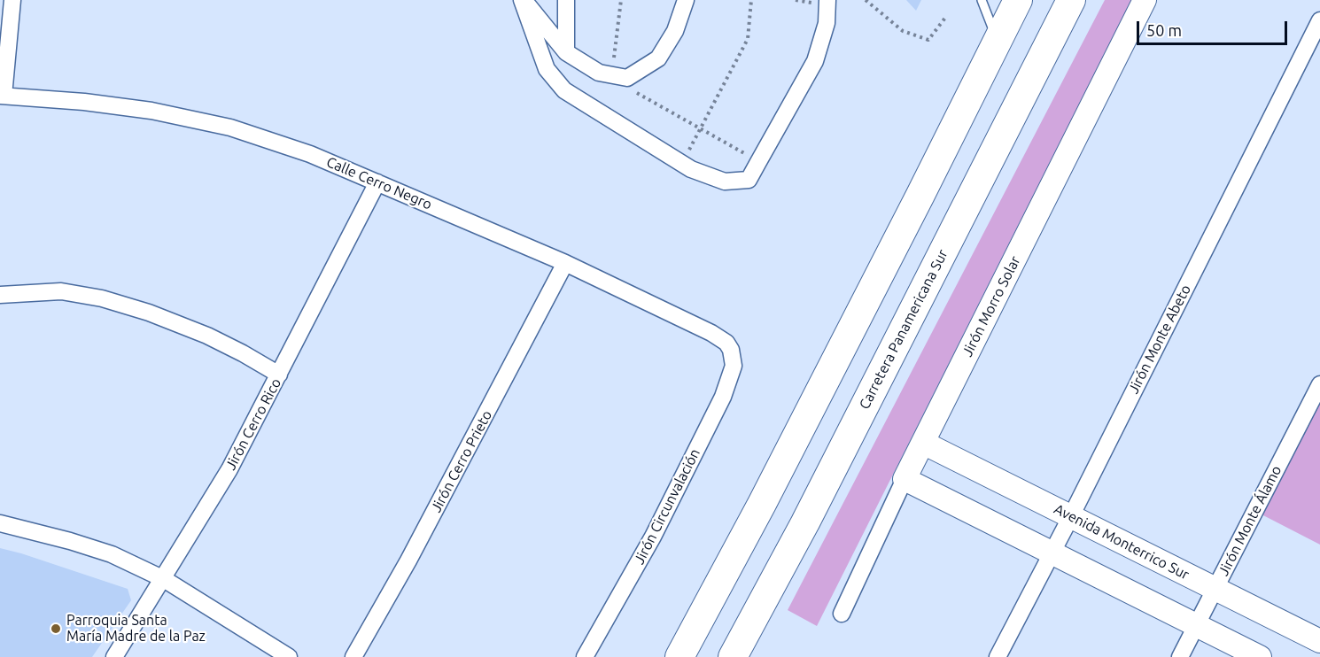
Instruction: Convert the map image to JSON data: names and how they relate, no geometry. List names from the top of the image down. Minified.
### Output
{"streets":{"highway":["Carretera Panamericana Sur"],"street":["Calle Cerro Negro","Jirón Morro Solar","Jirón Monte Abeto","Jirón Cerro Rico","Jirón Cerro Prieto","Jirón Circunvalación","Jirón Monte Álamo","Avenida Monterrico Sur"]},"crossings":[["Calle Cerro Negro","Jirón Cerro Rico"],["Calle Cerro Negro","Jirón Cerro Prieto"],["Calle Cerro Negro","Jirón Circunvalación"],["Jirón Morro Solar","Avenida Monterrico Sur"],["Jirón Monte Abeto","Avenida Monterrico Sur"],["Jirón Monte Álamo","Avenida Monterrico Sur"]],"places":["Parroquia Santa María Madre de la Paz"],"scale_bar":"50 m"}
